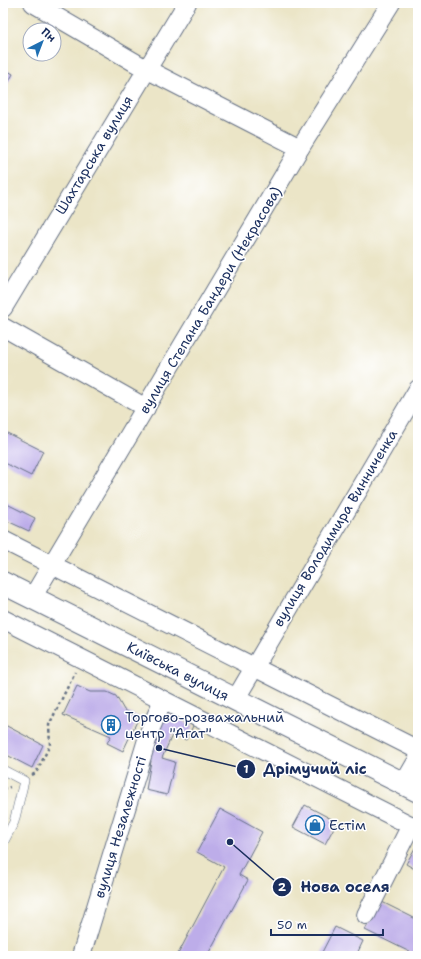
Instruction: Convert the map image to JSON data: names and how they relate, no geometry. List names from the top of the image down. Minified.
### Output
{"streets":{"main road":["Київська вулиця"],"street":["Шахтарська вулиця","вулиця Степана Бандери (Некрасова)","вулиця Володимира Винниченка","вулиця Незалежності"]},"crossings":[["вулиця Степана Бандери (Некрасова)","Київська вулиця"],["вулиця Володимира Винниченка","Київська вулиця"]],"places":{"building":["Торгово-розважальний центр \"Агат\""],"other":["Дрімучий ліс","Нова оселя"],"shop":["Естім"]},"scale_bar":"50 m","north":"top right"}
